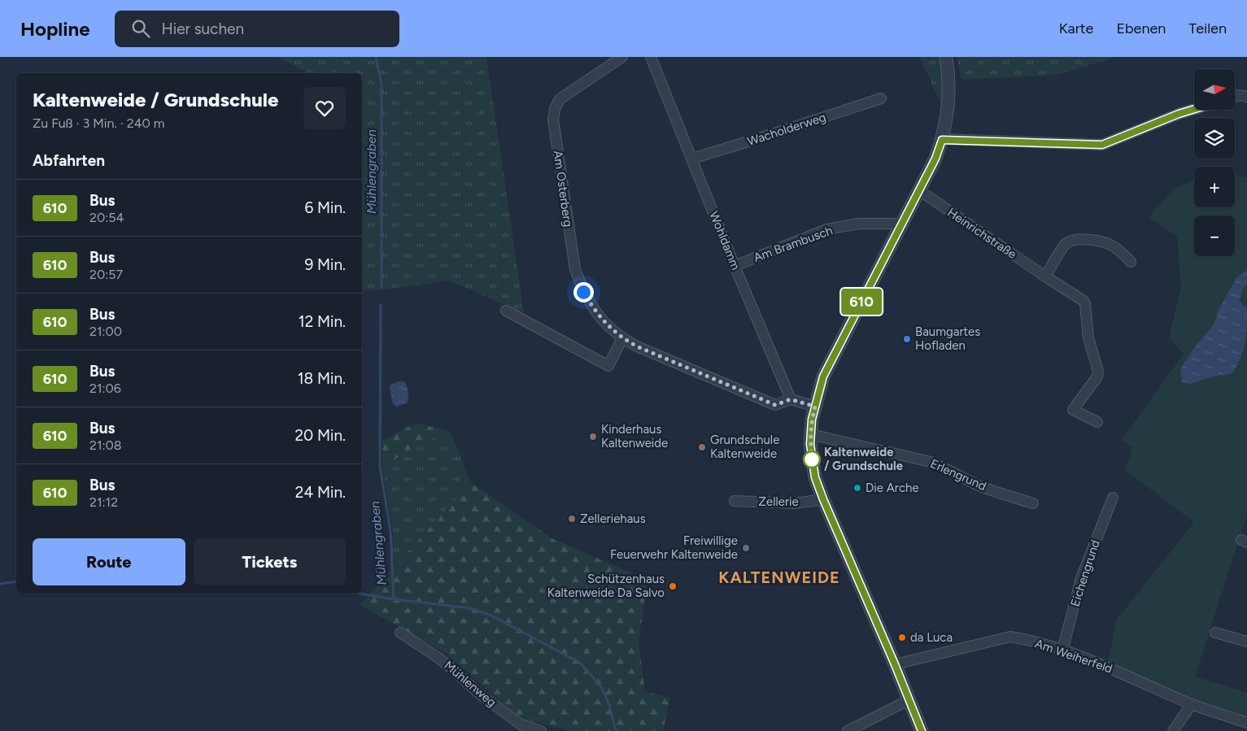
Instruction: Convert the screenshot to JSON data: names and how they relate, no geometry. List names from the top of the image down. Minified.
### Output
{"streets":{"street":["Wacholderweg","Am Osterberg","Heinrichstraße","Wohldamm","Am Brambusch","Erlengrund","Zellerie","Eichengrund","Am Weiherfeld","Mühlenweg"]},"crossings":[["Wacholderweg","Wohldamm"],["Am Osterberg","Wohldamm"],["Wohldamm","Am Brambusch"],["Eichengrund","Am Weiherfeld"]],"districts":["KALTENWEIDE"],"water":["Mühlengraben"],"places":["Baumgartes Hofladen","Kinderhaus Kaltenweide","Grundschule Kaltenweide","Kaltenweide / Grundschule","Die Arche","Zelleriehaus","Freiwillige Feuerwehr Kaltenweide","Schützenhaus Kaltenweide Da Salvo","da Luca"],"lines":["bus line 610"],"north":"right","page":{"header":"Hopline","search":"Hier suchen","nav":["Karte","Ebenen","Teilen"],"on_map":"610","map_buttons":["+","−"],"heading":[["Kaltenweide / Grundschule","Zu Fuß · 3 Min. · 240 m"],"Abfahrten"],"list":[{"mark":"610","name":"Bus","note":"20:54","value":"6 Min."},{"mark":"610","name":"Bus","note":"20:57","value":"9 Min."},{"mark":"610","name":"Bus","note":"21:00","value":"12 Min."},{"mark":"610","name":"Bus","note":"21:06","value":"18 Min."},{"mark":"610","name":"Bus","note":"21:08","value":"20 Min."},{"mark":"610","name":"Bus","note":"21:12","value":"24 Min."}],"buttons":["Route","Tickets"]}}
